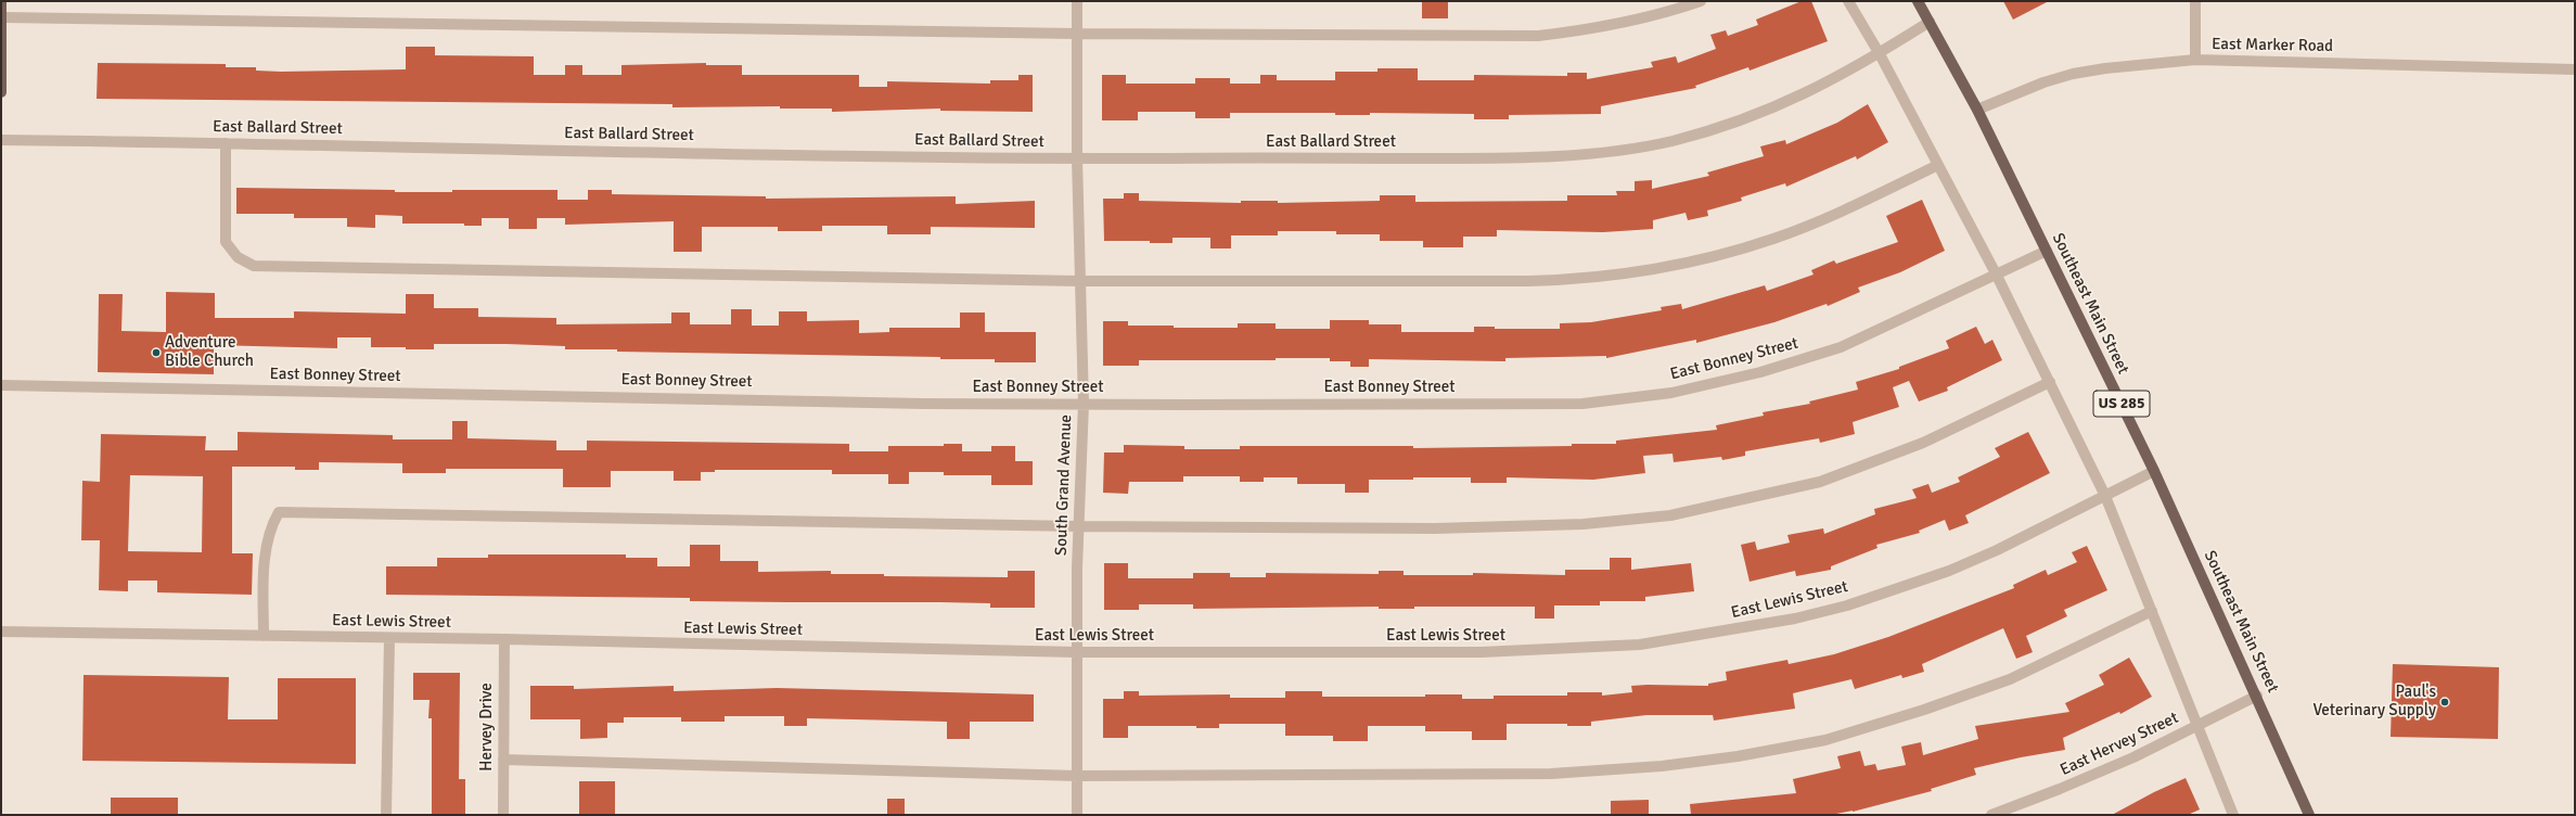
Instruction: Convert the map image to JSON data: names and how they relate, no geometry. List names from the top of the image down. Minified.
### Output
{"streets":{"main road":["Southeast Main Street","US 285"],"street":["East Marker Road","East Ballard Street","East Bonney Street","South Grand Avenue","East Lewis Street","Hervey Drive","East Hervey Street"]},"crossings":[["East Marker Road","Southeast Main Street"],["East Ballard Street","Southeast Main Street"],["East Ballard Street","South Grand Avenue"],["Southeast Main Street","East Bonney Street"],["Southeast Main Street","East Lewis Street"],["Southeast Main Street","East Hervey Street"],["East Bonney Street","South Grand Avenue"],["South Grand Avenue","East Lewis Street"],["East Lewis Street","Hervey Drive"]],"places":["Adventure Bible Church","Paul's Veterinary Supply"]}
